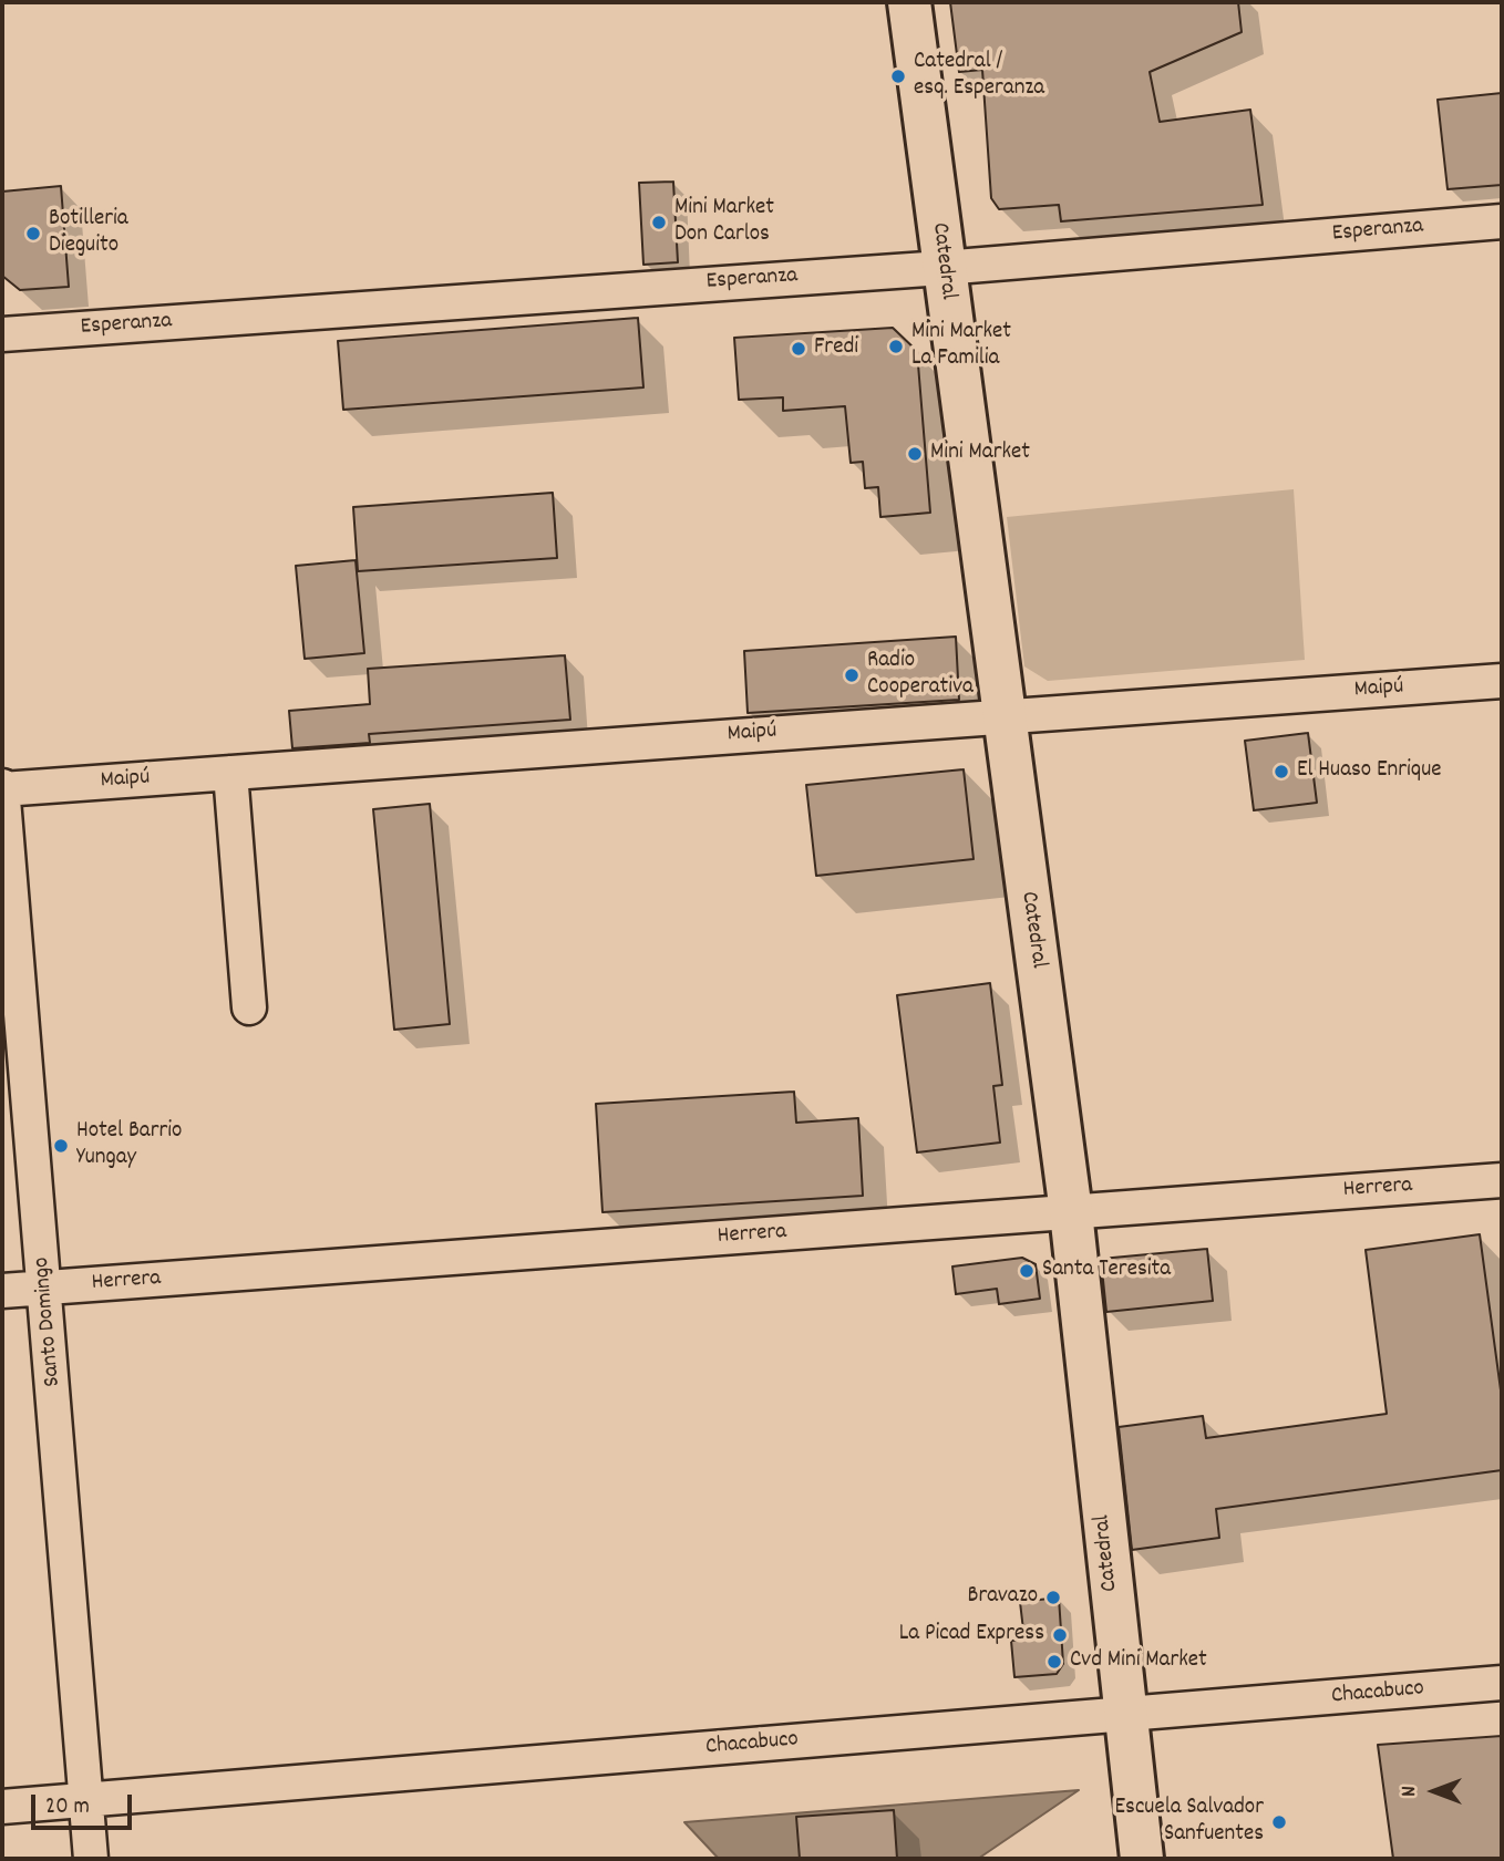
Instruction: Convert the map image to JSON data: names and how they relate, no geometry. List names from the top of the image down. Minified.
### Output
{"streets":{"main road":["Catedral"],"street":["Esperanza","Maipú","Herrera","Santo Domingo","Chacabuco"]},"crossings":[["Esperanza","Catedral"],["Catedral","Maipú"],["Catedral","Herrera"],["Catedral","Chacabuco"],["Maipú","Santo Domingo"],["Herrera","Santo Domingo"],["Santo Domingo","Chacabuco"]],"places":["Catedral / esq. Esperanza","Mini Market Don Carlos","Botilleria Dieguito","Mini Market La Familia","Fredi","Mini Market","Radio Cooperativa","El Huaso Enrique","Hotel Barrio Yungay","Santa Teresita","Bravazo","La Picad Express","Cvd Mini Market","Escuela Salvador Sanfuentes"],"scale_bar":"20 m","north":"left"}
